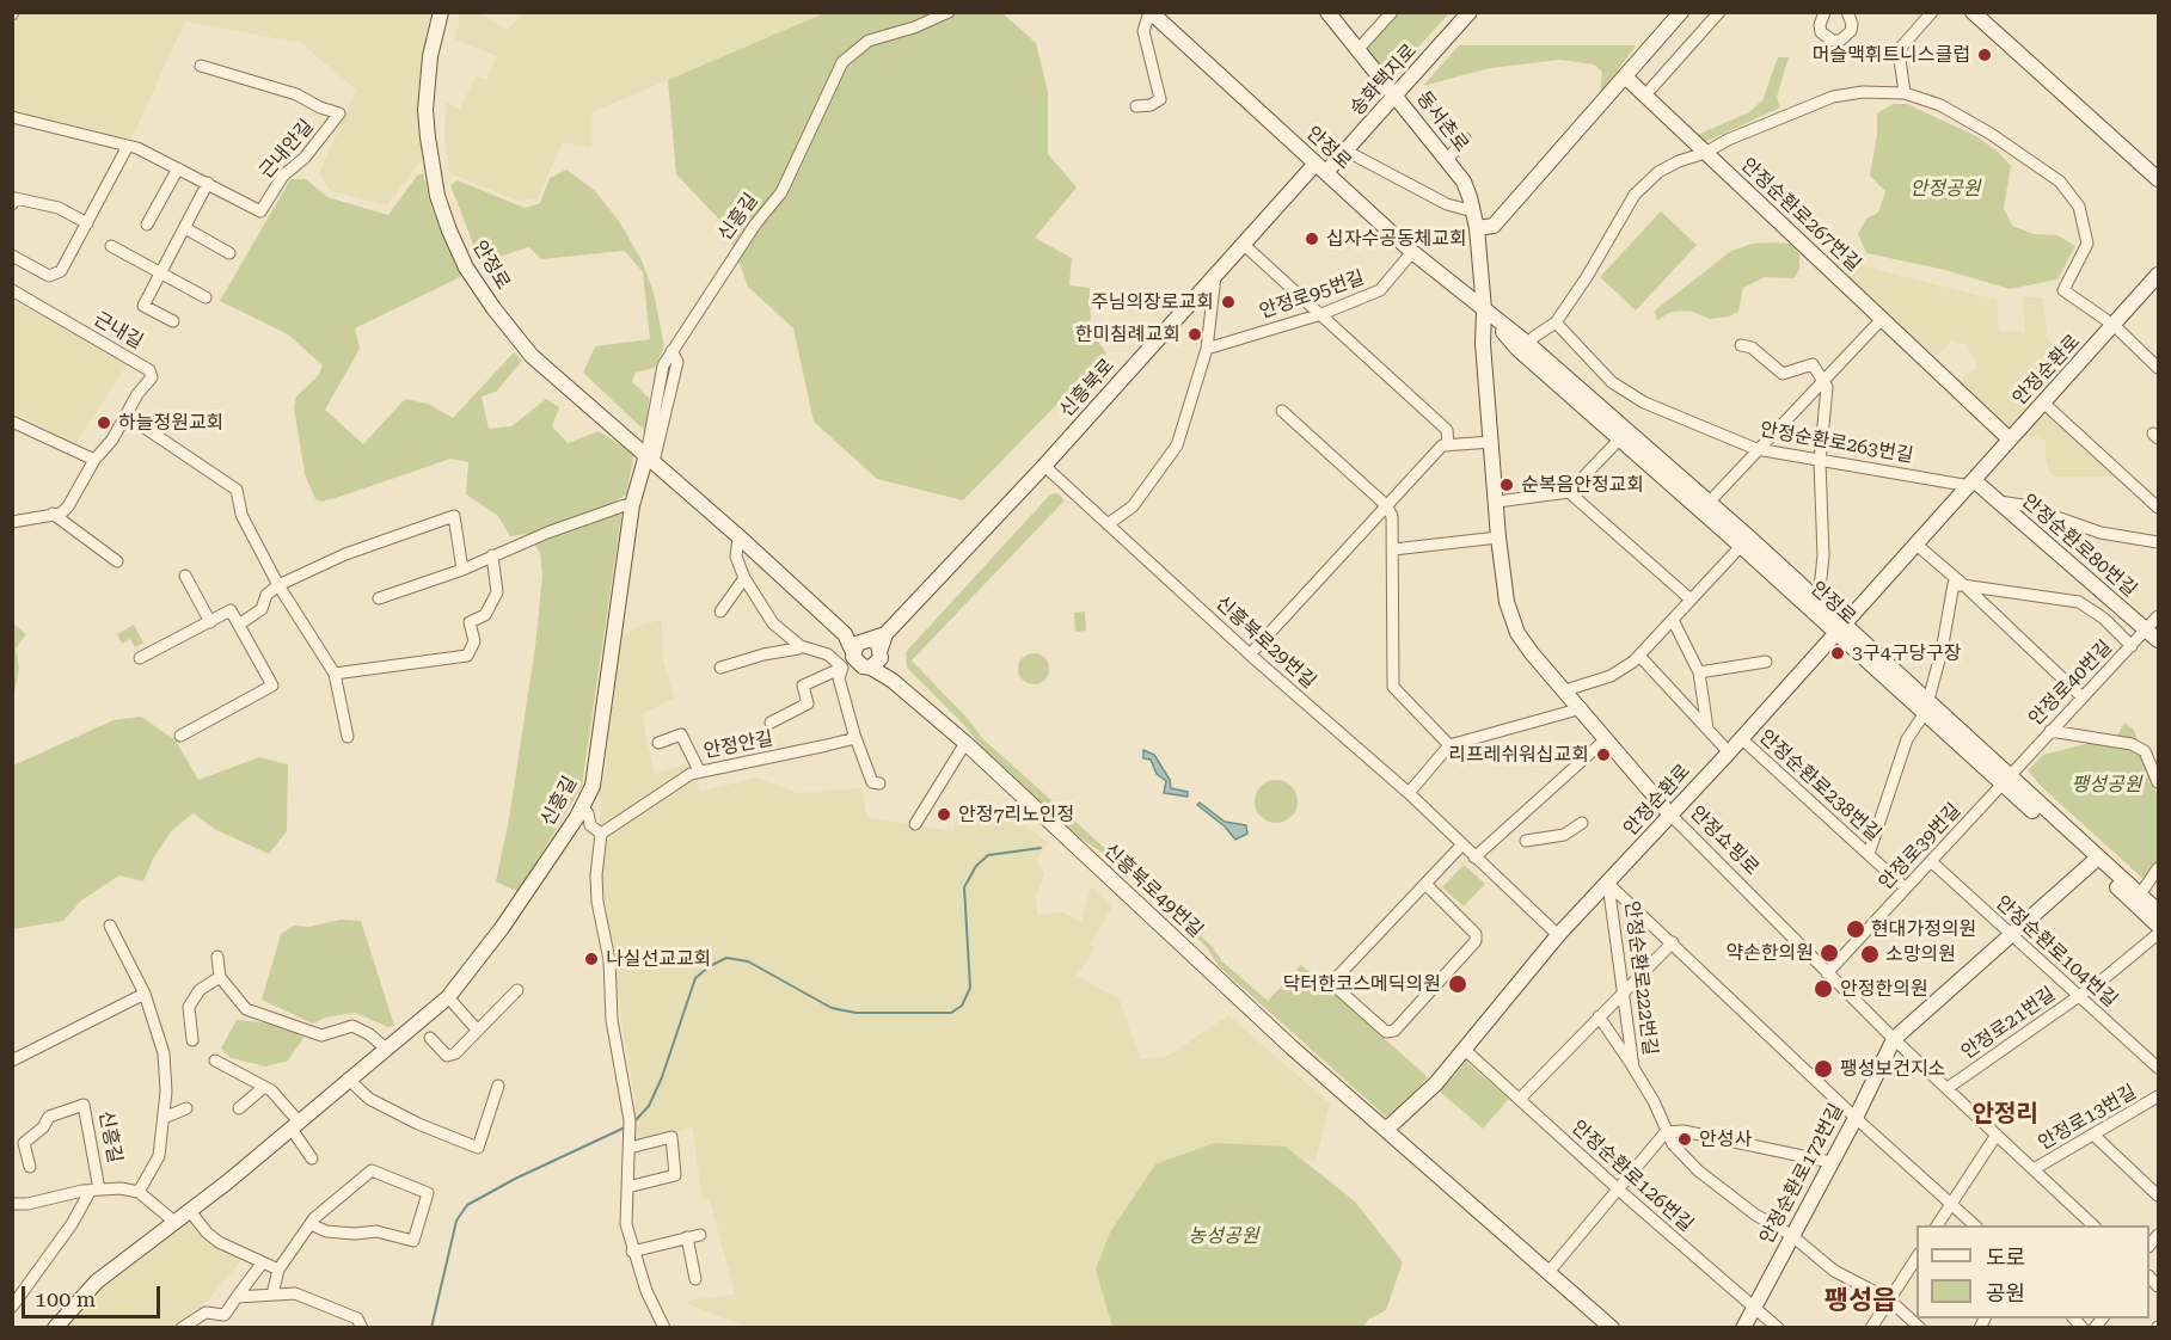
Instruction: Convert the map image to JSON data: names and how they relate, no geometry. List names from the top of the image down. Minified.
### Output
{"streets":{"street":["송화택지로","동서촌로","안정로","근내안길","안정순환로267번길","신흥길","안정로95번길","근내길","안정순환로","신흥북로","안정순환로263번길","안정순환로80번길","신흥북로29번길","안정로40번길","안정안길","안정순환로238번길","안정쇼핑로","안정로39번길","신흥북로49번길","안정순환로104번길","안정순환로222번길","안정로21번길","안정로13번길","안정순환로172번길","안정순환로126번길"]},"crossings":[["송화택지로","동서촌로"],["송화택지로","안정로"],["송화택지로","신흥북로"],["동서촌로","안정로"],["동서촌로","안정쇼핑로"],["안정로","신흥길"],["안정로","안정로95번길"],["안정로","안정순환로"],["안정로","신흥북로"],["안정로","안정로40번길"],["안정로","안정쇼핑로"],["안정로","안정로39번길"],["안정로","신흥북로49번길"],["안정순환로267번길","안정순환로"],["안정순환로","안정순환로263번길"],["안정순환로","안정순환로80번길"],["안정순환로","신흥북로29번길"],["안정순환로","안정순환로238번길"],["안정순환로","안정쇼핑로"],["안정순환로","신흥북로49번길"],["안정순환로","안정순환로222번길"],["안정순환로","안정순환로126번길"],["신흥북로","신흥북로29번길"],["신흥북로","안정안길"],["신흥북로","신흥북로49번길"],["안정순환로263번길","안정순환로80번길"],["안정순환로80번길","안정로40번길"],["안정로40번길","안정로39번길"],["안정안길","신흥북로49번길"],["안정순환로238번길","안정로39번길"],["안정쇼핑로","안정로39번길"],["안정쇼핑로","안정로21번길"],["안정쇼핑로","안정로13번길"],["안정쇼핑로","안정순환로172번길"],["안정로39번길","안정순환로104번길"],["안정순환로104번길","안정로21번길"],["안정순환로222번길","안정순환로172번길"],["안정순환로172번길","안정순환로126번길"]],"districts":["안정리","팽성읍"],"parks":["안정공원","팽성공원","농성공원"],"places":["머슬맥휘트니스클럽","십자수공동체교회","주님의장로교회","한미침례교회","하늘정원교회","순복음안정교회","3구4구당구장","리프레쉬워십교회","안정7리노인정","현대가정의원","약손한의원","소망의원","나실선교교회","닥터한코스메딕의원","안정한의원","팽성보건지소","안성사"],"legend":["도로","공원"],"scale_bar":"100 m"}
